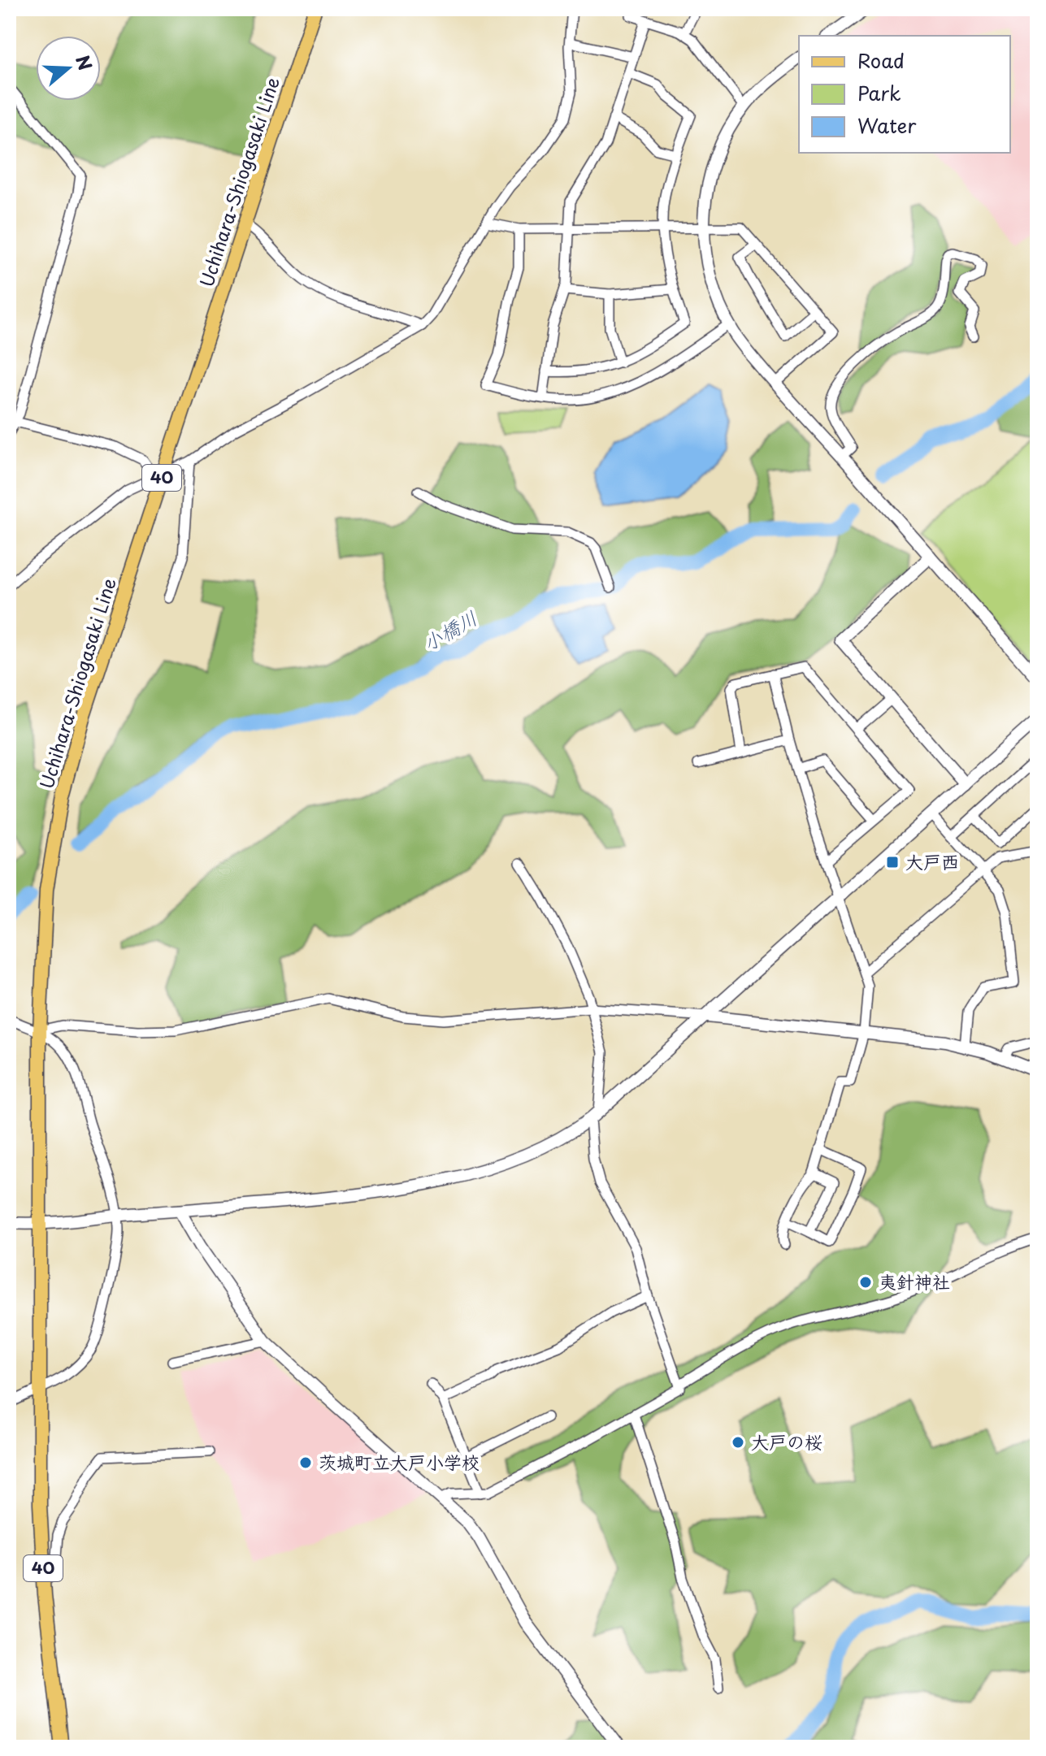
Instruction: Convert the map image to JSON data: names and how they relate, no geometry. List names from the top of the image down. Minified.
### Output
{"streets":{"main road":["Uchihara-Shiogasaki Line","40"]},"water":["小橋川"],"places":{"transit":["大戸西"],"other":["夷針神社","大戸の桜","茨城町立大戸小学校"]},"legend":["Road","Park","Water"],"north":"right"}
